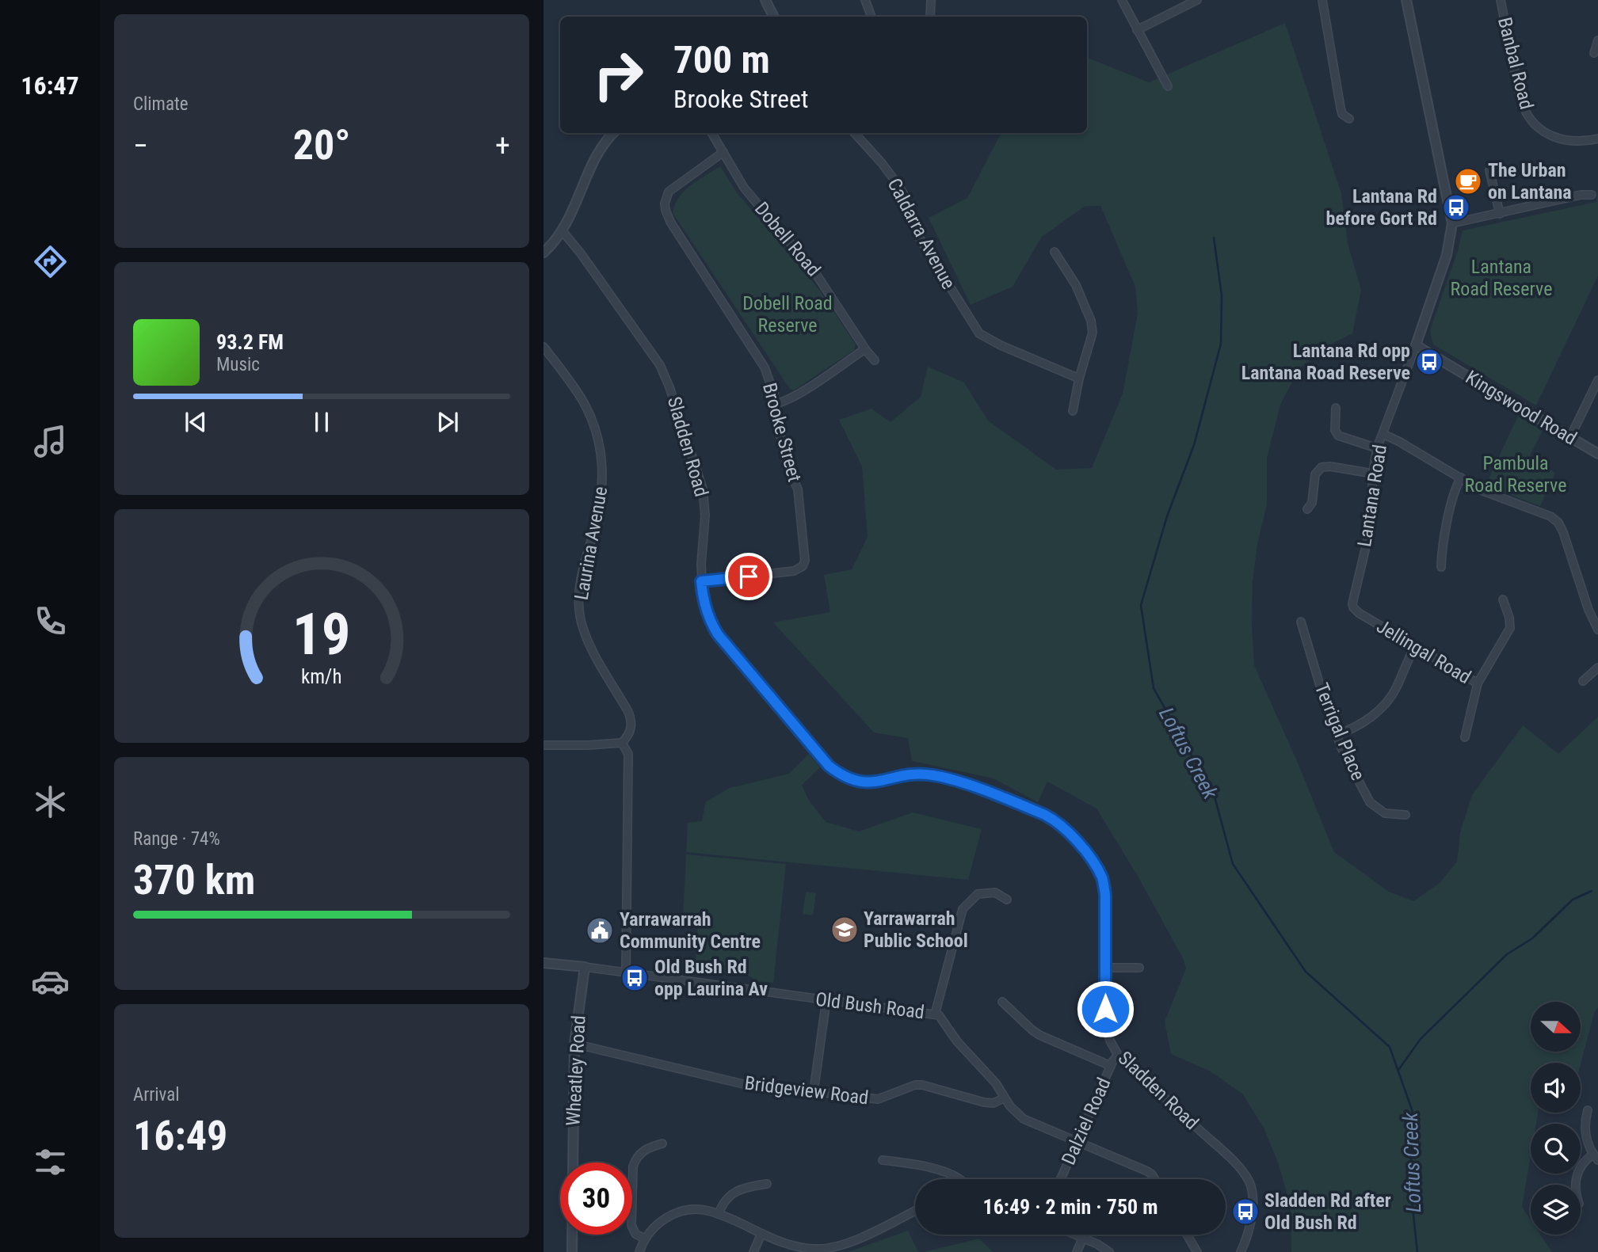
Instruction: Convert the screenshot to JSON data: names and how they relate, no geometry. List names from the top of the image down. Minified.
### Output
{"streets":{"street":["Banbal Road","Caldarra Avenue","Dobell Road","Kingswood Road","Brooke Street","Sladden Road","Lantana Road","Laurina Avenue","Jellingal Road","Terrigal Place","Old Bush Road","Wheatley Road","Bridgeview Road","Dalziel Road"]},"crossings":[["Dobell Road","Brooke Street"],["Kingswood Road","Lantana Road"],["Brooke Street","Sladden Road"],["Sladden Road","Dalziel Road"],["Lantana Road","Jellingal Road"],["Old Bush Road","Wheatley Road"],["Old Bush Road","Bridgeview Road"],["Old Bush Road","Dalziel Road"],["Wheatley Road","Bridgeview Road"]],"water":["Loftus Creek"],"parks":["Lantana Road Reserve","Dobell Road Reserve","Pambula Road Reserve"],"places":{"cafe":["The Urban on Lantana"],"bus stop":["Lantana Rd before Gort Rd","Lantana Rd opp Lantana Road Reserve","Old Bush Rd opp Laurina Av","Sladden Rd after Old Bush Rd"],"school or university":["Yarrawarrah Public School"],"public building":["Yarrawarrah Community Centre"]},"north":"right","page":{"tabs":"16:47","tile":["Climate",["Range · 74%","370 km"],["Arrival","16:49"]],"turn":["700 m","Brooke Street"],"heat":["−","20°","+"],"song":["93.2 FM","Music"],"limit":"30","trip":"16:49 · 2 min · 750 m","gauge":["19","km/h"]}}
